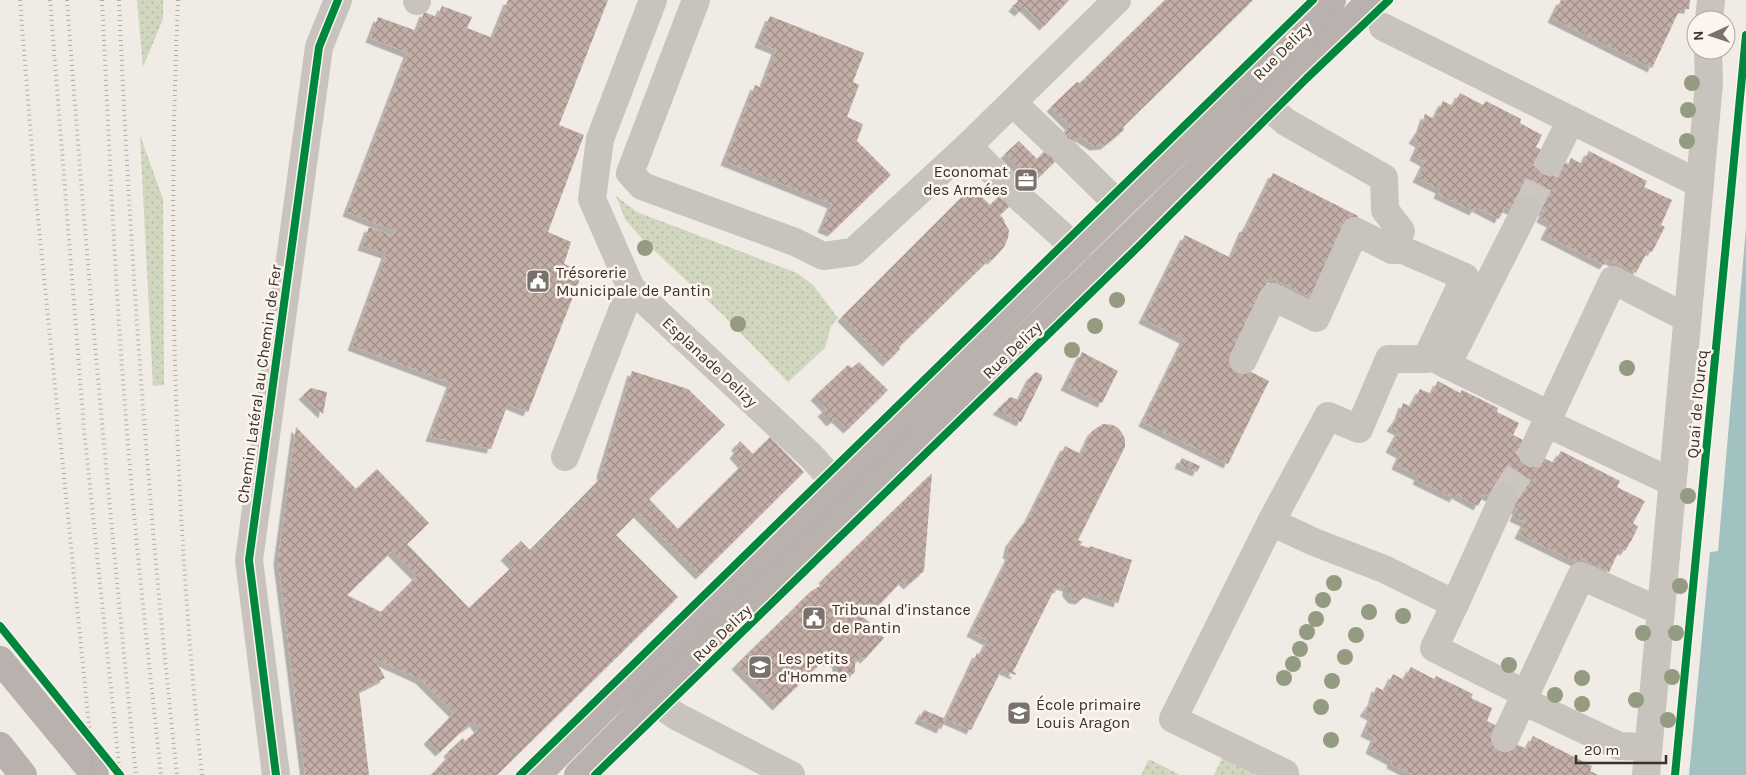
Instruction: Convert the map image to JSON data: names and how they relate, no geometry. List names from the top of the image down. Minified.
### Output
{"streets":{"main road":["Rue Delizy"],"street":["Esplanade Delizy","Chemin Latéral au Chemin de Fer","Quai de l'Ourcq"]},"crossings":[["Rue Delizy","Esplanade Delizy"]],"places":{"office":["Economat des Armées"],"public building":["Trésorerie Municipale de Pantin","Tribunal d'instance de Pantin"],"school or university":["Les petits d'Homme","École primaire Louis Aragon"]},"scale_bar":"20 m","north":"left"}
